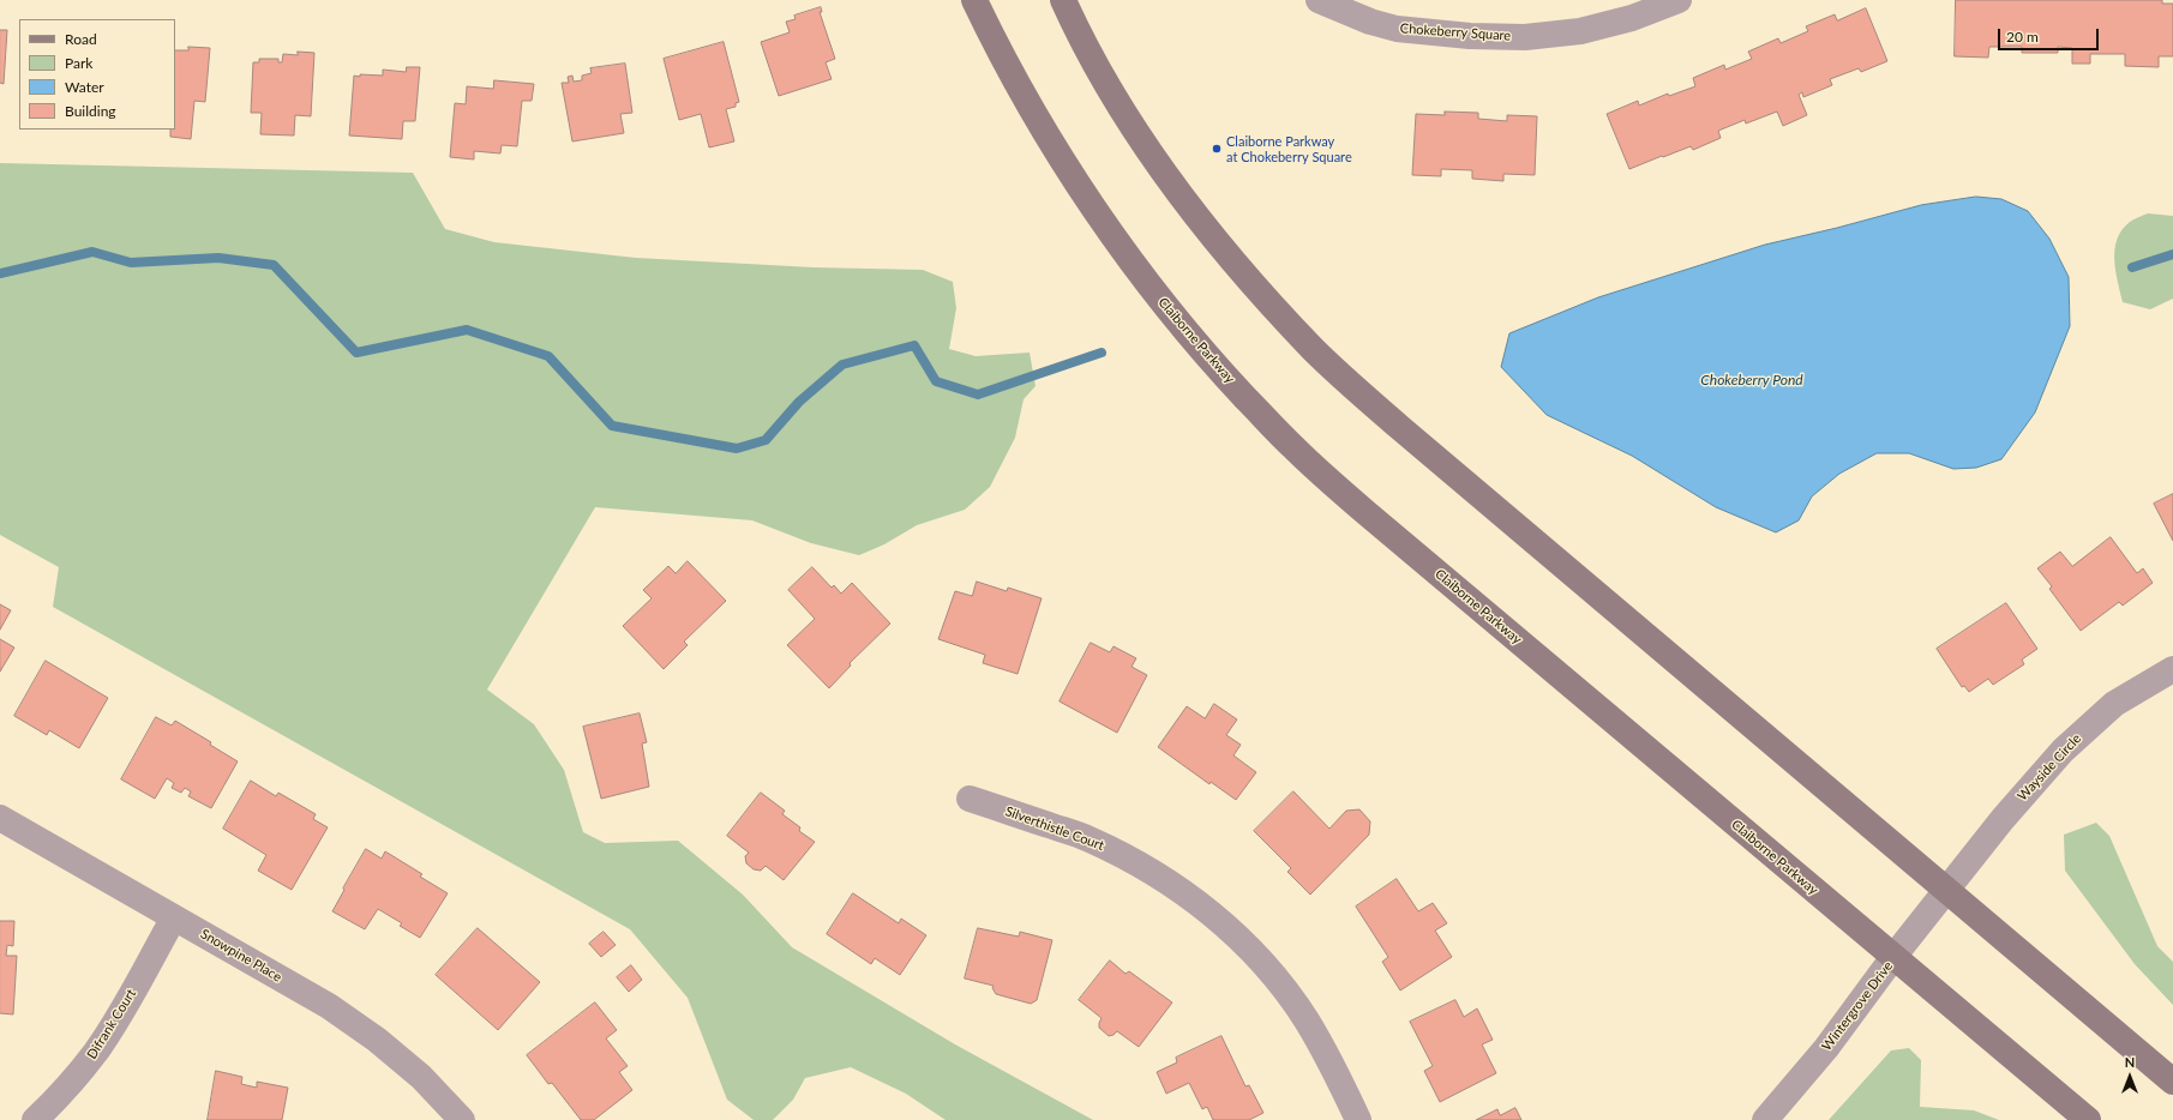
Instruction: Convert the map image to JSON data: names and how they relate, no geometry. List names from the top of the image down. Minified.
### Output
{"streets":{"main road":["Claiborne Parkway"],"street":["Chokeberry Square","Wayside Circle","Silverthistle Court","Snowpine Place","Wintergrove Drive","Difrank Court"]},"crossings":[["Claiborne Parkway","Wintergrove Drive"],["Wayside Circle","Wintergrove Drive"],["Snowpine Place","Difrank Court"]],"water":["Chokeberry Pond"],"places":["Claiborne Parkway at Chokeberry Square"],"legend":["Road","Park","Water","Building"],"scale_bar":"20 m","north":"top"}
